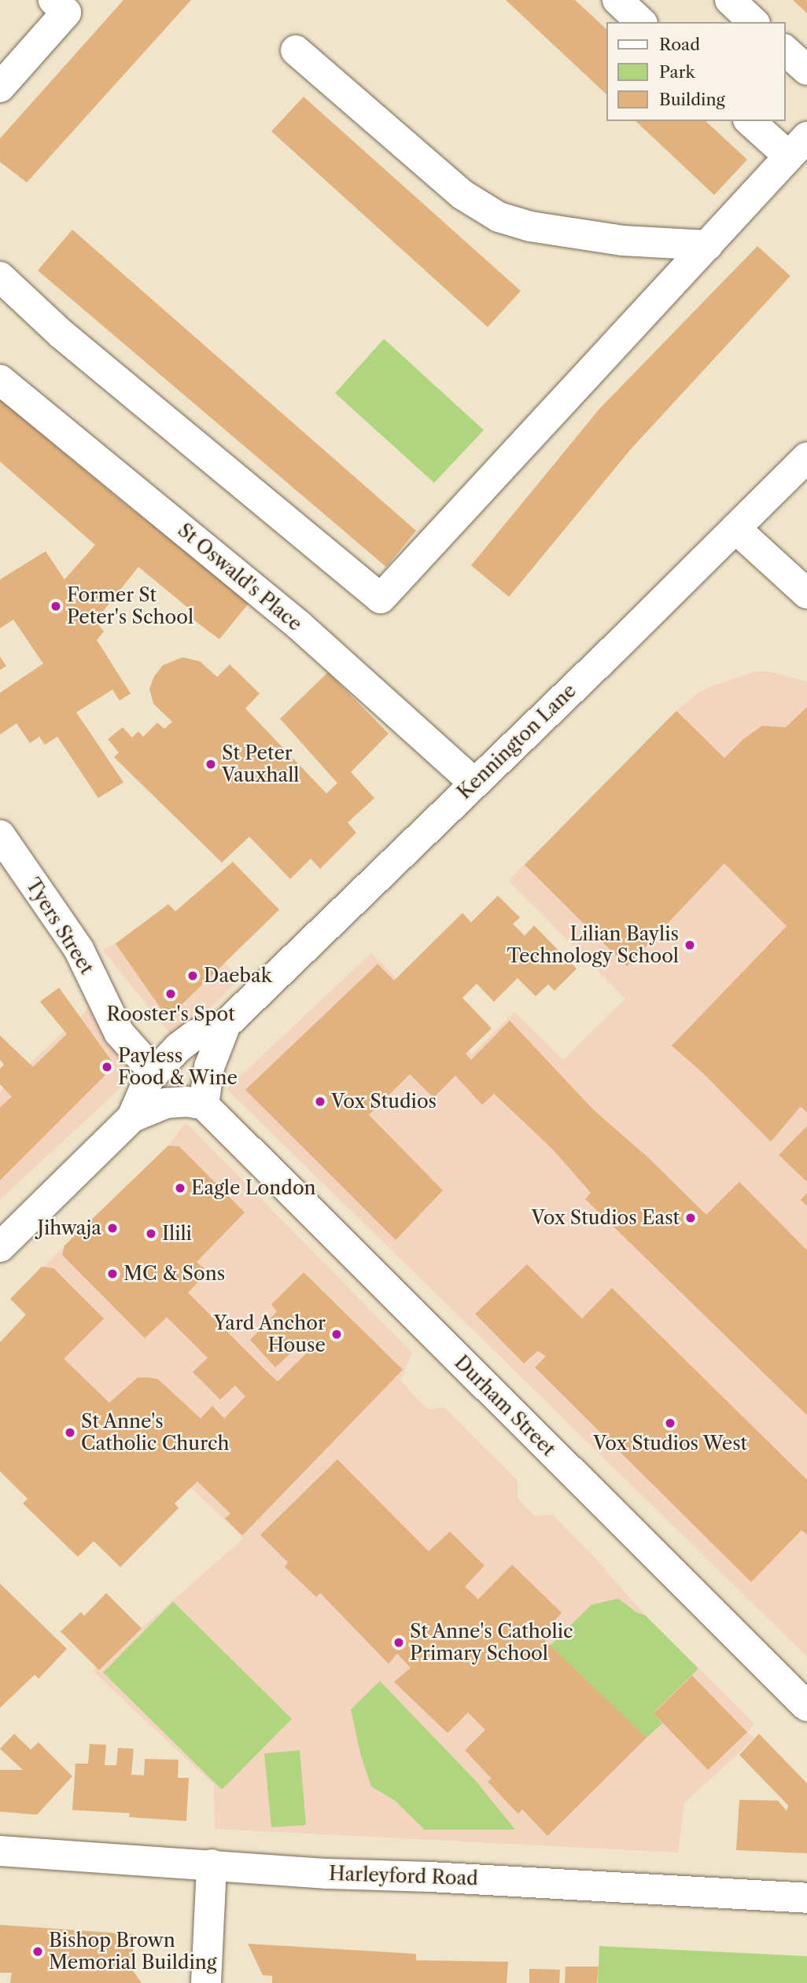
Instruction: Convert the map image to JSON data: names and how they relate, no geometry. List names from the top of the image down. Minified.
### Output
{"streets":{"main road":["St Oswald's Place","Kennington Lane","Tyers Street","Durham Street","Harleyford Road"]},"crossings":[["St Oswald's Place","Kennington Lane"],["Kennington Lane","Tyers Street"],["Kennington Lane","Durham Street"]],"places":["Former St Peter's School","St Peter Vauxhall","Lilian Baylis Technology School","Daebak","Rooster's Spot","Payless Food & Wine","Vox Studios","Eagle London","Vox Studios East","Jihwaja","Ilili","MC & Sons","Yard Anchor House","Vox Studios West","St Anne's Catholic Church","St Anne's Catholic Primary School","Bishop Brown Memorial Building"],"legend":["Road","Park","Building"]}
